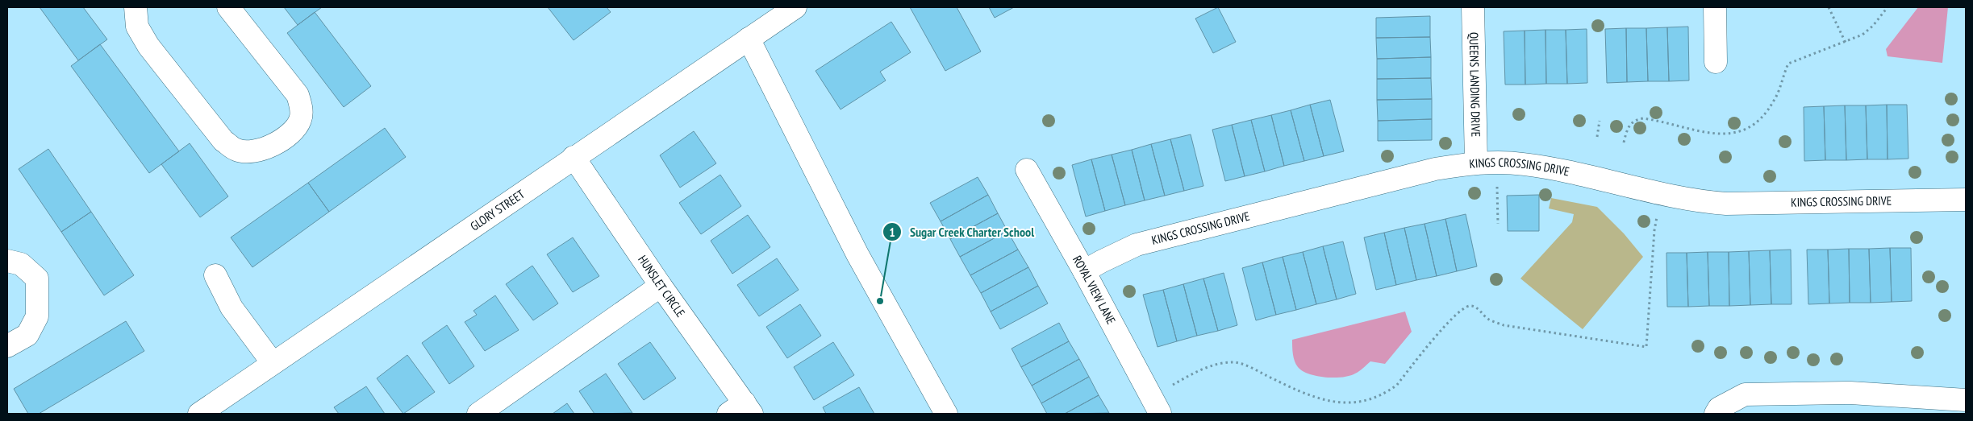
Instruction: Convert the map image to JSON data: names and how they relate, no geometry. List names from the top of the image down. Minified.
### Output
{"streets":{"street":["QUEENS LANDING DRIVE","KINGS CROSSING DRIVE","GLORY STREET","HUNSLET CIRCLE","ROYAL VIEW LANE"]},"crossings":[["QUEENS LANDING DRIVE","KINGS CROSSING DRIVE"],["KINGS CROSSING DRIVE","ROYAL VIEW LANE"],["GLORY STREET","HUNSLET CIRCLE"]],"places":["Sugar Creek Charter School"]}
